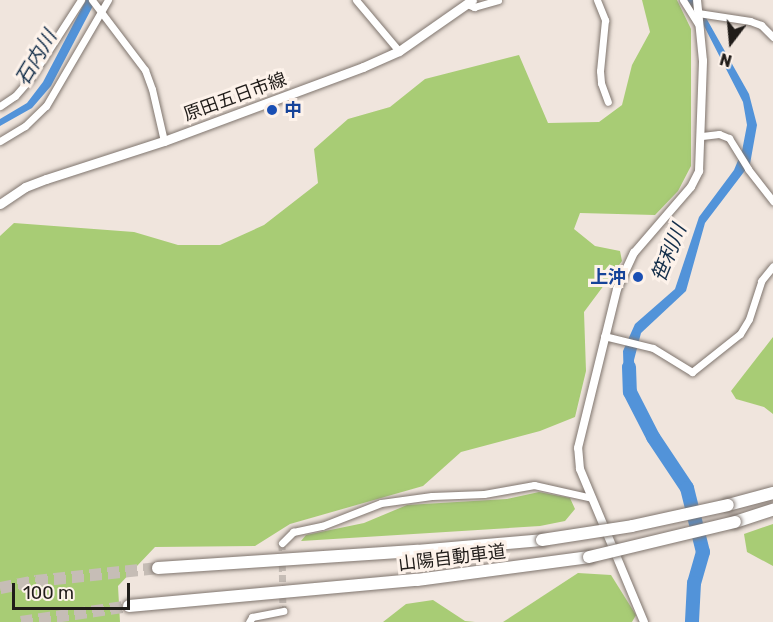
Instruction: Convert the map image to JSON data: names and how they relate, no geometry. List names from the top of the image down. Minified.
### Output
{"streets":{"highway":["山陽自動車道"],"main road":["原田五日市線"]},"water":["石内川","笹利川"],"places":["中","上沖"],"scale_bar":"100 m","north":"bottom"}
